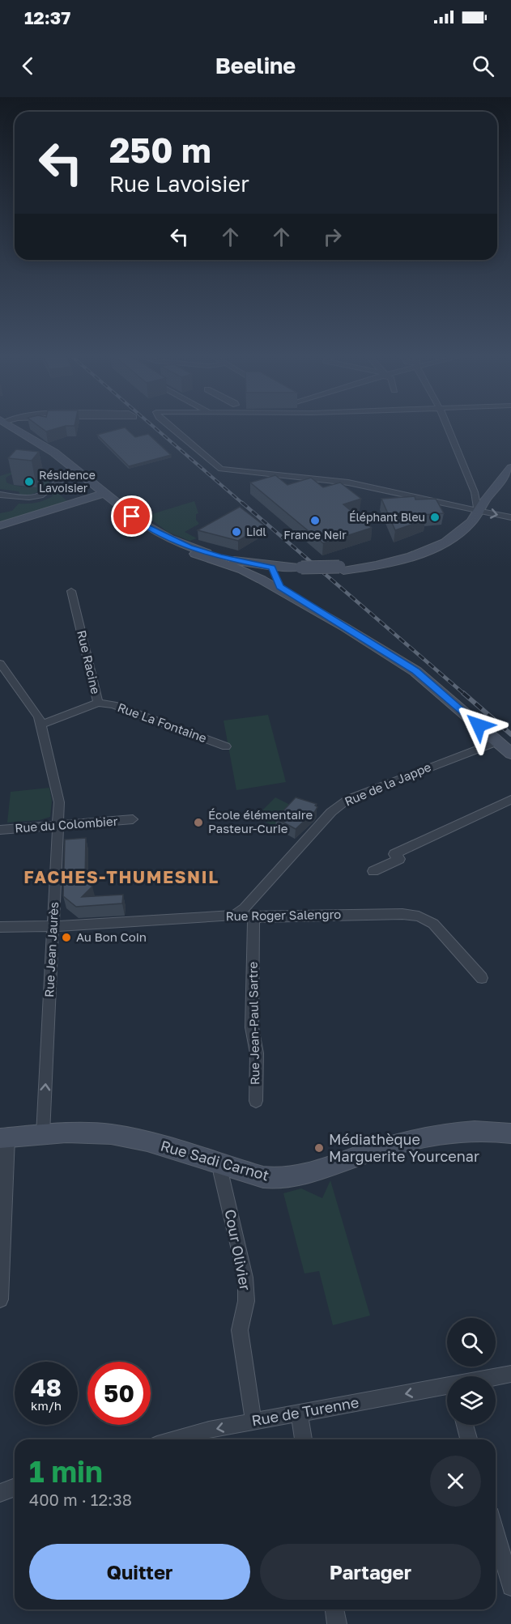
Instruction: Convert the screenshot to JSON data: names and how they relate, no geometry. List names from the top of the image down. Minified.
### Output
{"streets":{"main road":["Rue Sadi Carnot"],"street":["Rue Racine","Rue La Fontaine","Rue de la Jappe","Rue du Colombier","Rue Roger Salengro","Rue Jean Jaurès","Rue Jean-Paul Sartre","Cour Olivier","Rue de Turenne"]},"crossings":[["Rue Racine","Rue La Fontaine"],["Rue Racine","Rue Jean Jaurès"],["Rue de la Jappe","Rue Roger Salengro"],["Rue du Colombier","Rue Jean Jaurès"],["Rue Roger Salengro","Rue Jean Jaurès"],["Rue Roger Salengro","Rue Jean-Paul Sartre"],["Rue Jean Jaurès","Rue Sadi Carnot"],["Rue Sadi Carnot","Cour Olivier"],["Cour Olivier","Rue de Turenne"]],"one_way":["Rue Jean Jaurès","Rue de Turenne"],"districts":["FACHES-THUMESNIL"],"places":["Résidence Lavoisier","Éléphant Bleu","France Neir","Lidl","École élémentaire Pasteur-Curie","Au Bon Coin","Médiathèque Marguerite Yourcenar"],"page":{"status":"12:37","header":"Beeline","turn":["250 m","Rue Lavoisier"],"speed":"48 km/h","limit":"50","heading":["1 min","400 m · 12:38"],"buttons":["Quitter","Partager"]}}
